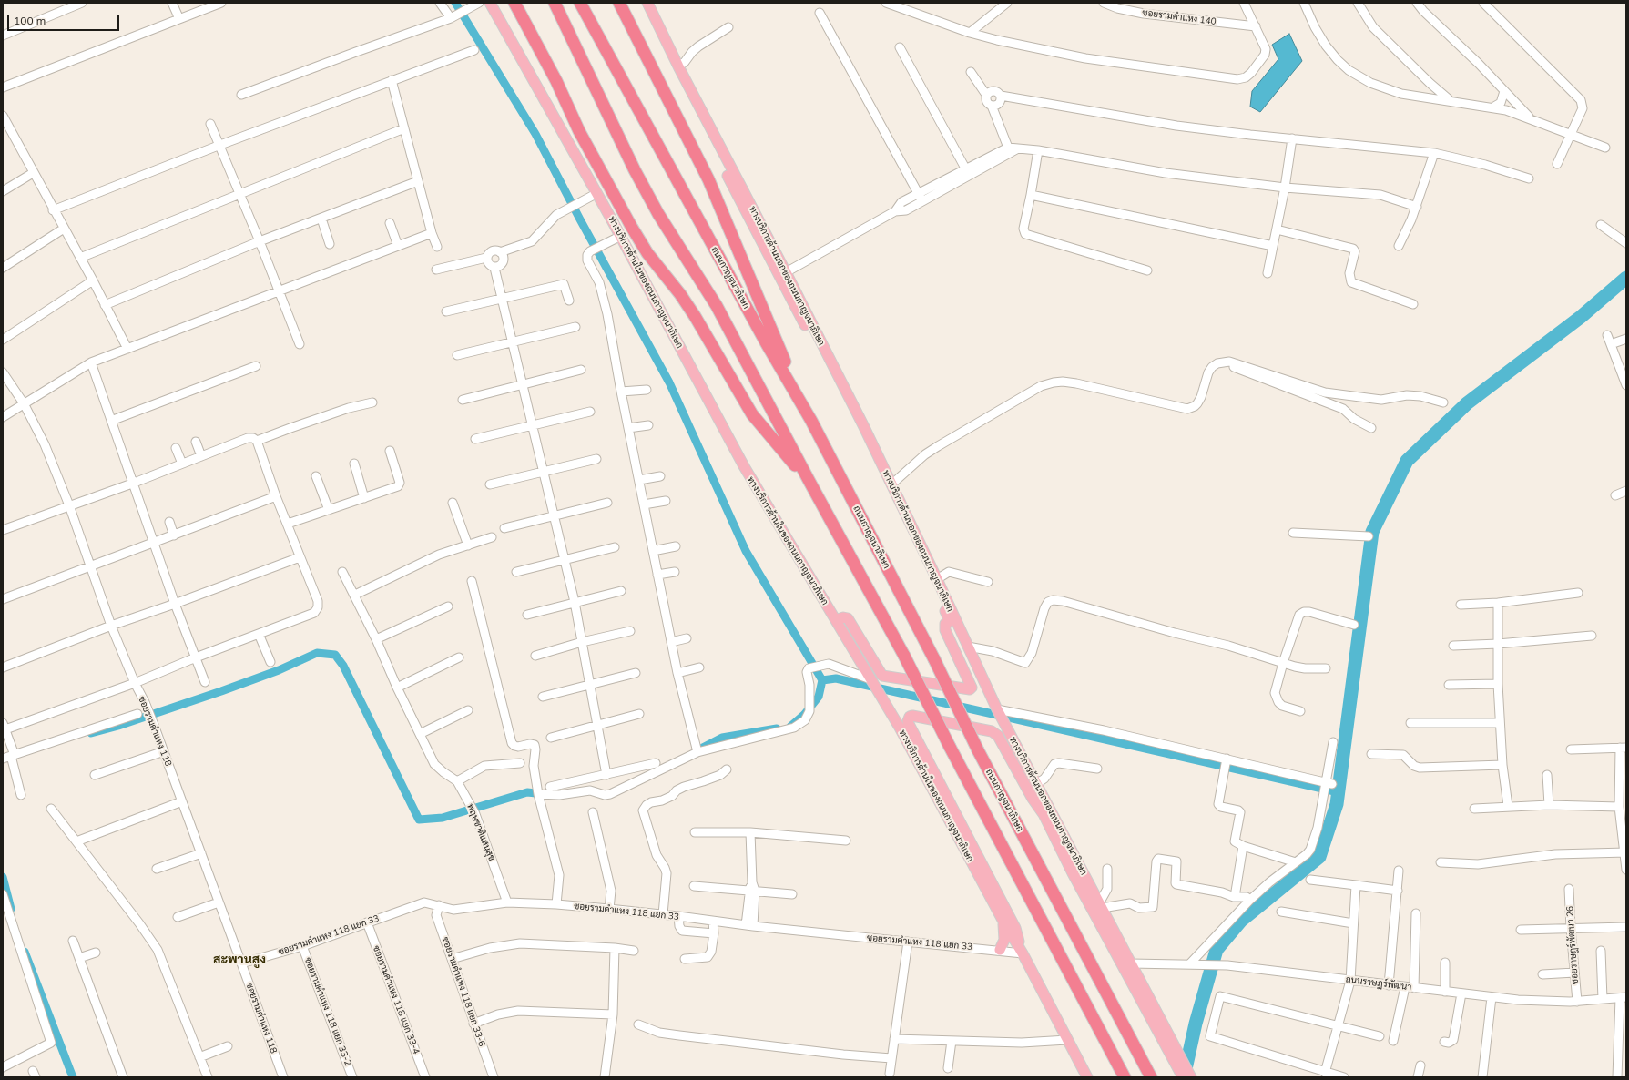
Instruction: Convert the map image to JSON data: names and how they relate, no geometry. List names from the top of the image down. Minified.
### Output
{"streets":{"highway":["ถนนกาญจนาภิเษก"],"main road":["ทางบริการด้านนอกของถนนกาญจนาภิเษก","ทางบริการด้านในของถนนกาญจนาภิเษก"],"street":["ซอยรามคำแหง 140","ซอยรามคำแหง 118","พฤษชาติแสนสุข","ซอยรามคำแหง 118 แยก 33","ซอยราษฎร์พัฒนา 26","ถนนราษฏร์พัฒนา","ซอยรามคำแหง 118 แยก 33-6","ซอยรามคำแหง 118 แยก 33-4","ซอยรามคำแหง 118 แยก 33-2"]},"crossings":[["ทางบริการด้านนอกของถนนกาญจนาภิเษก","ถนนราษฏร์พัฒนา"],["ทางบริการด้านในของถนนกาญจนาภิเษก","ซอยรามคำแหง 118 แยก 33"],["ซอยรามคำแหง 118","ซอยรามคำแหง 118 แยก 33"],["พฤษชาติแสนสุข","ซอยรามคำแหง 118 แยก 33"],["ซอยรามคำแหง 118 แยก 33","ซอยรามคำแหง 118 แยก 33-6"],["ซอยรามคำแหง 118 แยก 33","ซอยรามคำแหง 118 แยก 33-4"],["ซอยรามคำแหง 118 แยก 33","ซอยรามคำแหง 118 แยก 33-2"],["ซอยราษฎร์พัฒนา 26","ถนนราษฏร์พัฒนา"]],"districts":["สะพานสูง"],"scale_bar":"100 m"}
